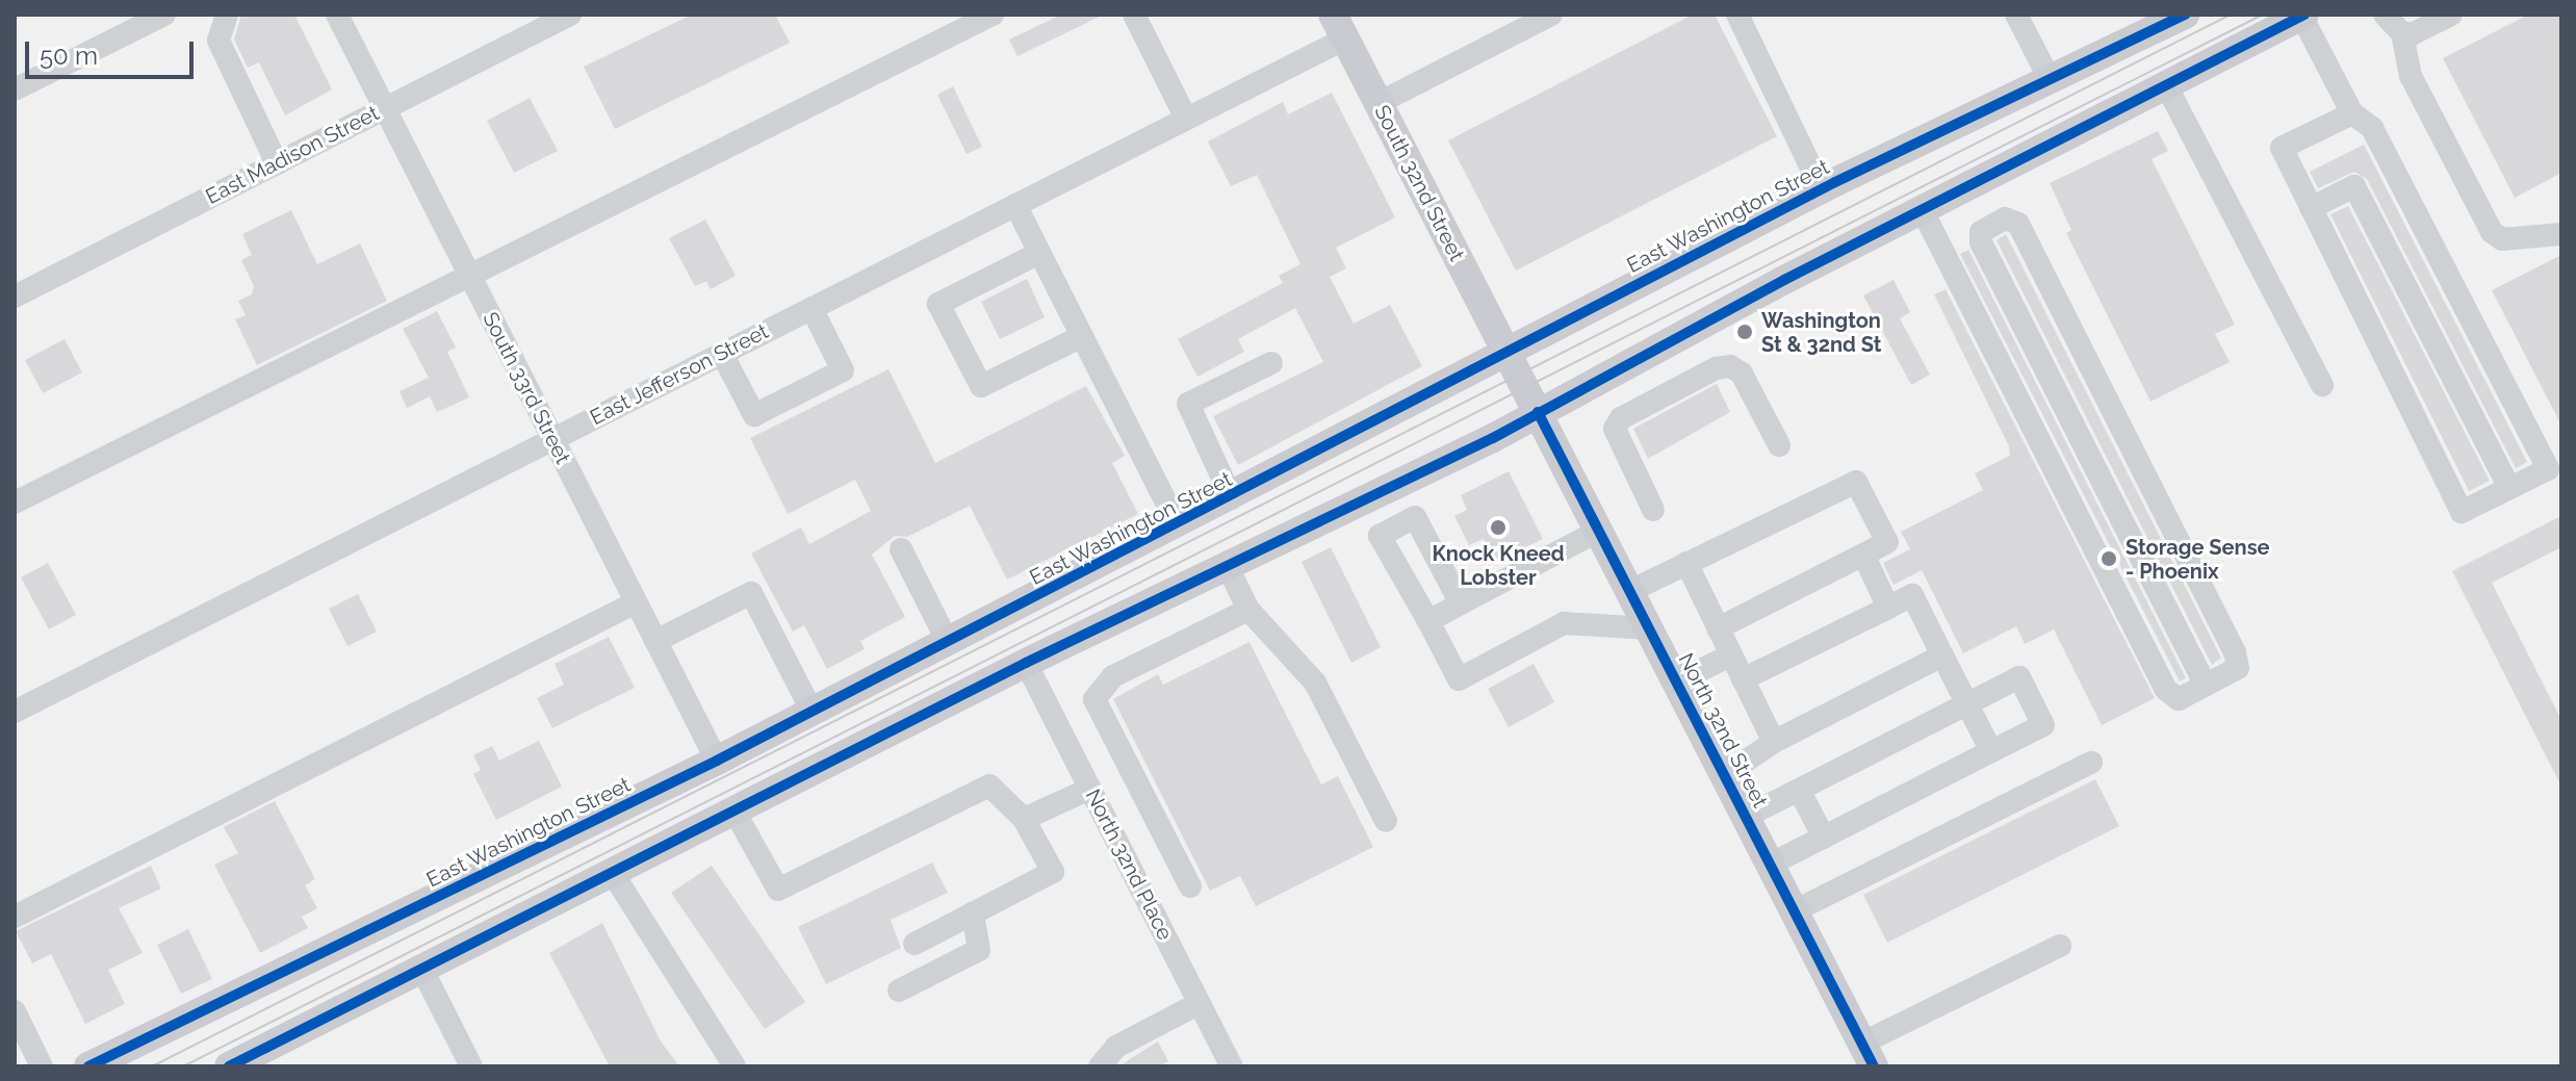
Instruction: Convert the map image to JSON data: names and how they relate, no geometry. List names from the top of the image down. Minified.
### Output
{"streets":{"main road":["South 32nd Street","East Washington Street","North 32nd Street"],"street":["East Madison Street","East Jefferson Street","South 33rd Street","North 32nd Place"]},"crossings":[["East Madison Street","South 33rd Street"],["South 32nd Street","East Washington Street"],["South 32nd Street","East Jefferson Street"],["South 32nd Street","North 32nd Street"],["East Washington Street","South 33rd Street"],["East Washington Street","North 32nd Street"],["East Jefferson Street","South 33rd Street"]],"places":["Washington St & 32nd St","Knock Kneed Lobster","Storage Sense - Phoenix"],"scale_bar":"50 m"}
